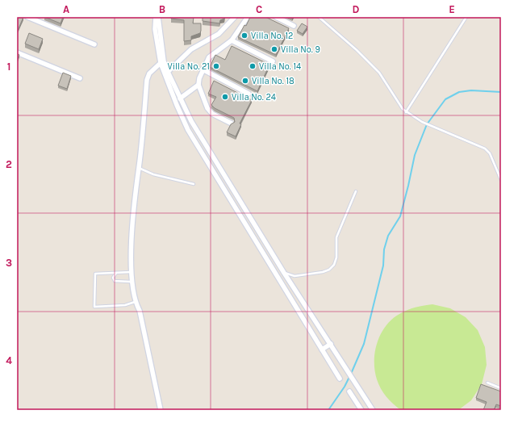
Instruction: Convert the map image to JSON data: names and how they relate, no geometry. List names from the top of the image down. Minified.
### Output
{"places":["Villa No. 12","Villa No. 9","Villa No. 21","Villa No. 14","Villa No. 18","Villa No. 24"],"grid":{"columns":["A","B","C","D","E"],"rows":["1","2","3","4"]}}
